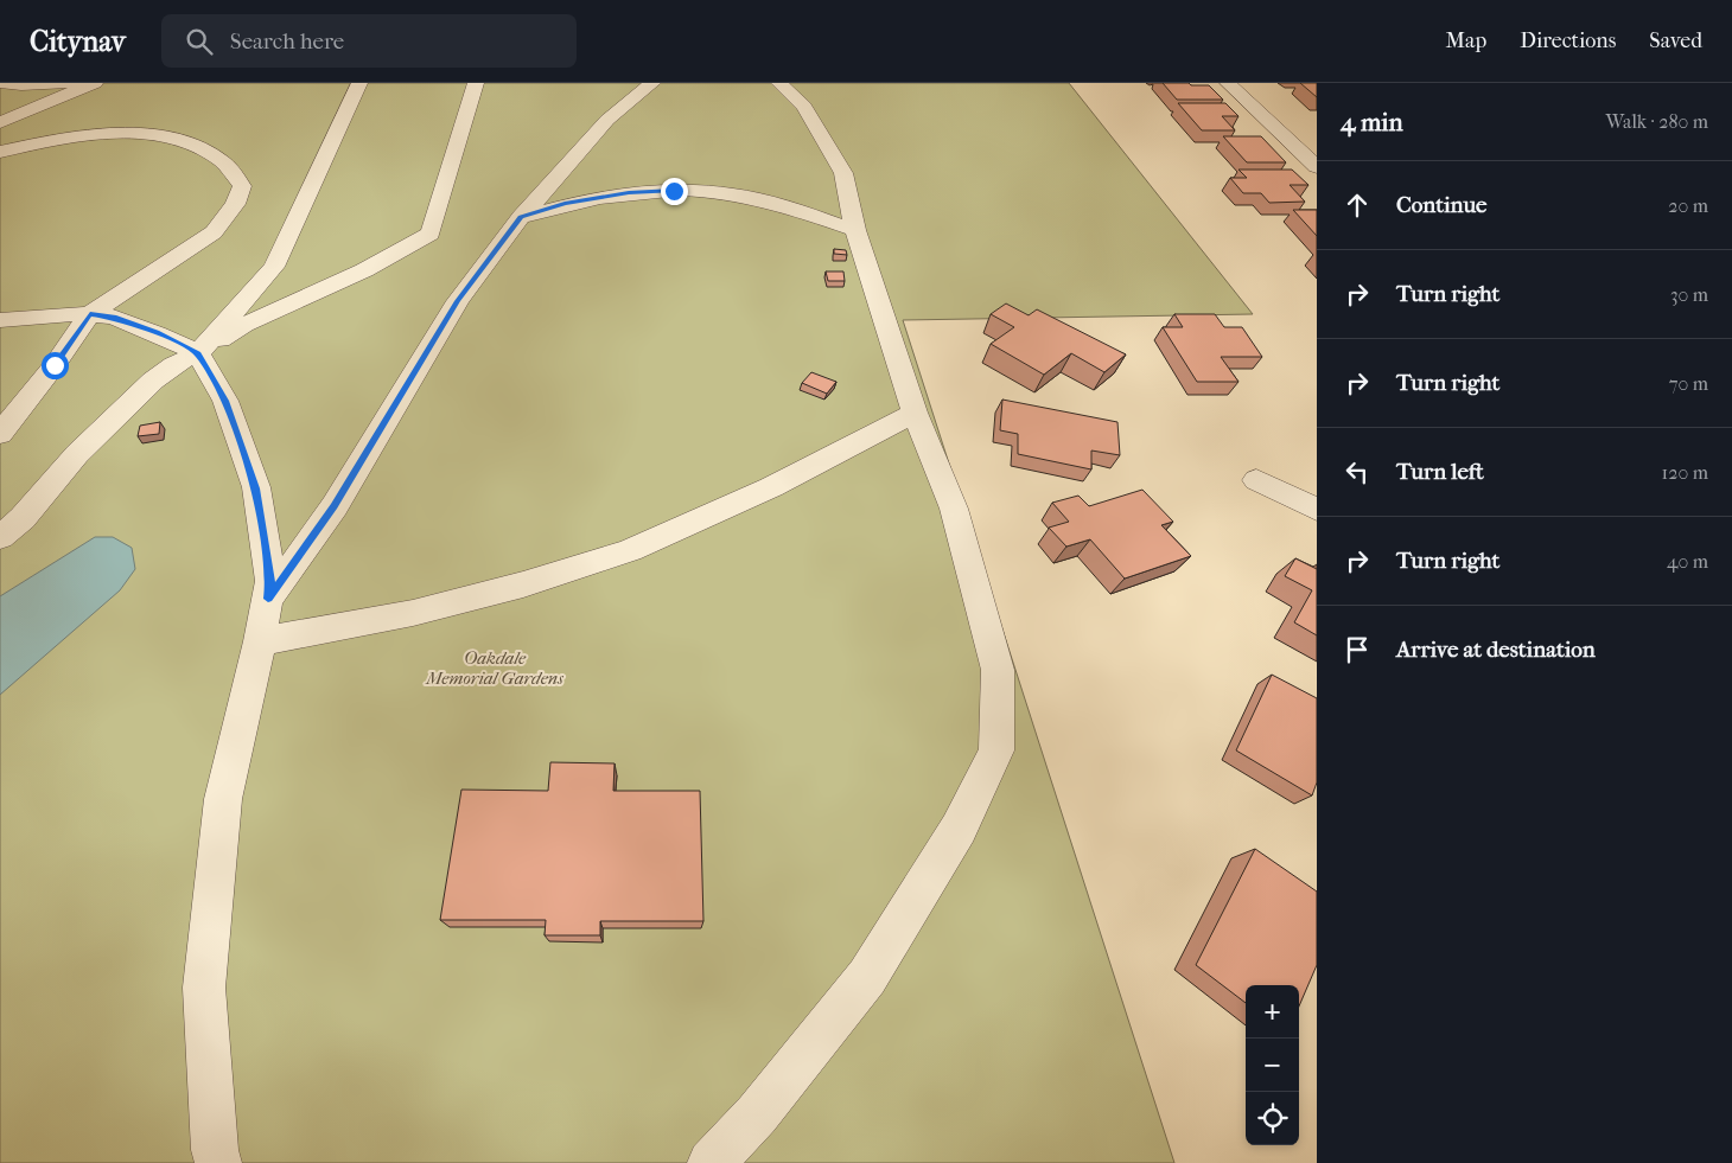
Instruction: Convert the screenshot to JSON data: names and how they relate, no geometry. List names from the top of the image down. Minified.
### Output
{"parks":["Oakdale Memorial Gardens"],"page":{"header":"Citynav","search":"Search here","nav":["Map","Directions","Saved"],"heading":["4 min","Walk · 280 m"],"list":[["Continue","20 m"],["Turn right","30 m"],["Turn right","70 m"],["Turn left","120 m"],["Turn right","40 m"],"Arrive at destination"],"map_buttons":["+","−"]}}
